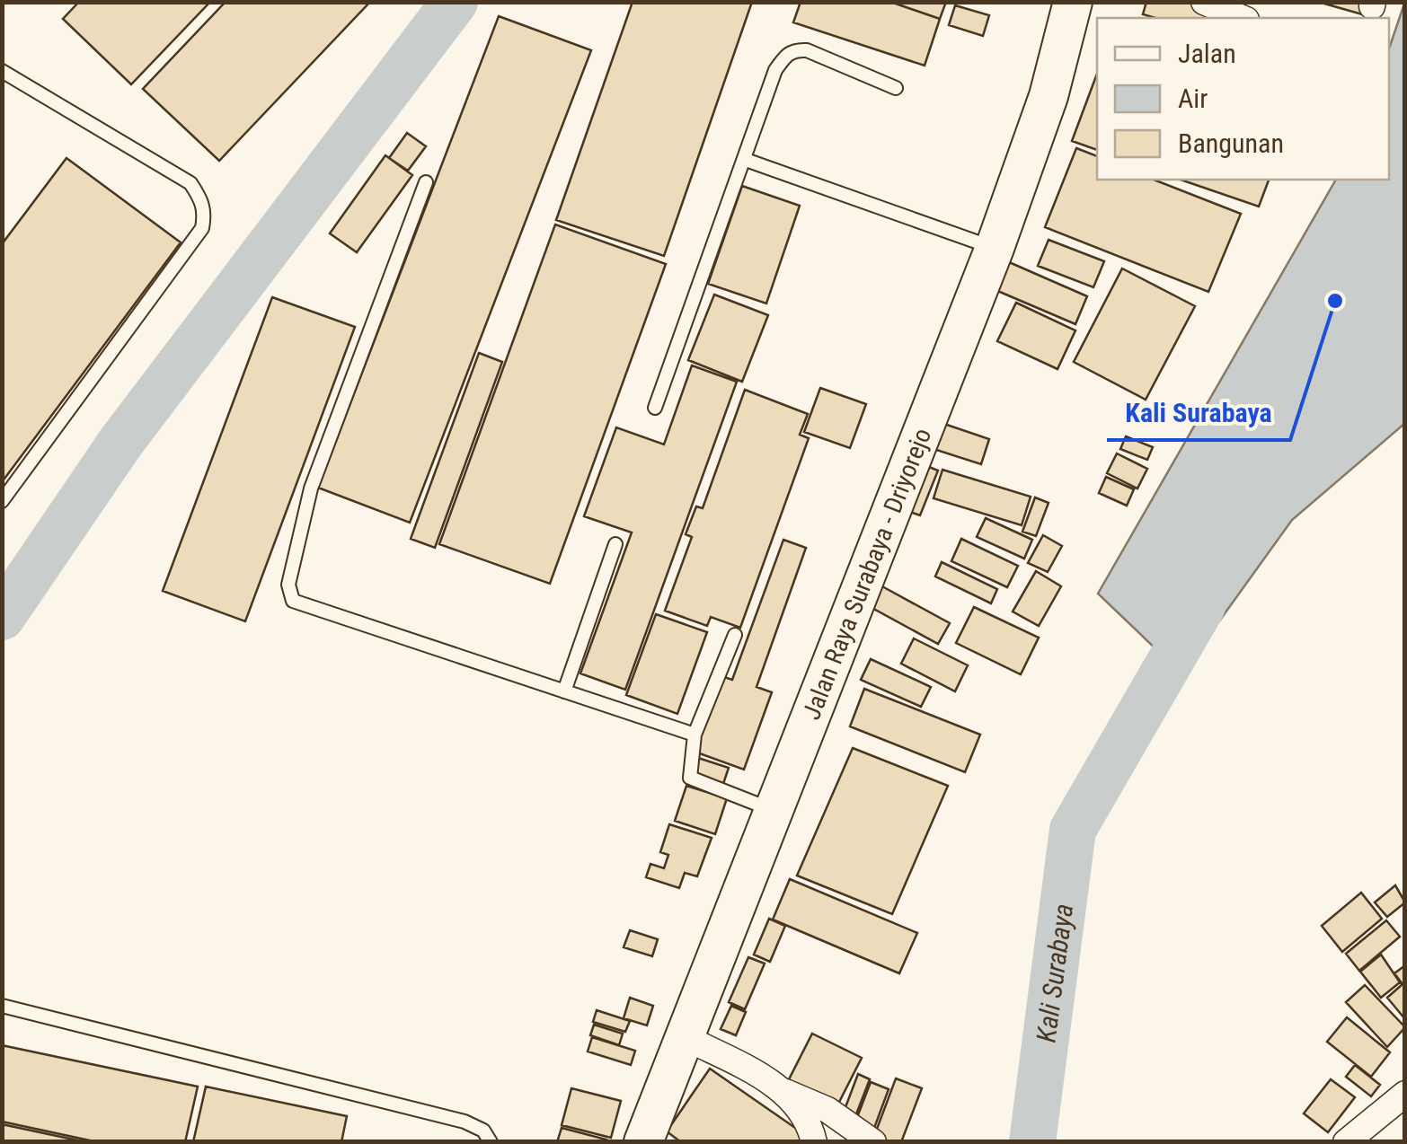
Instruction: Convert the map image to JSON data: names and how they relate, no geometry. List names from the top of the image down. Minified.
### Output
{"streets":{"main road":["Jalan Raya Surabaya - Driyorejo"]},"water":["Kali Surabaya"],"places":["Kali Surabaya"],"legend":["Jalan","Air","Bangunan"]}
